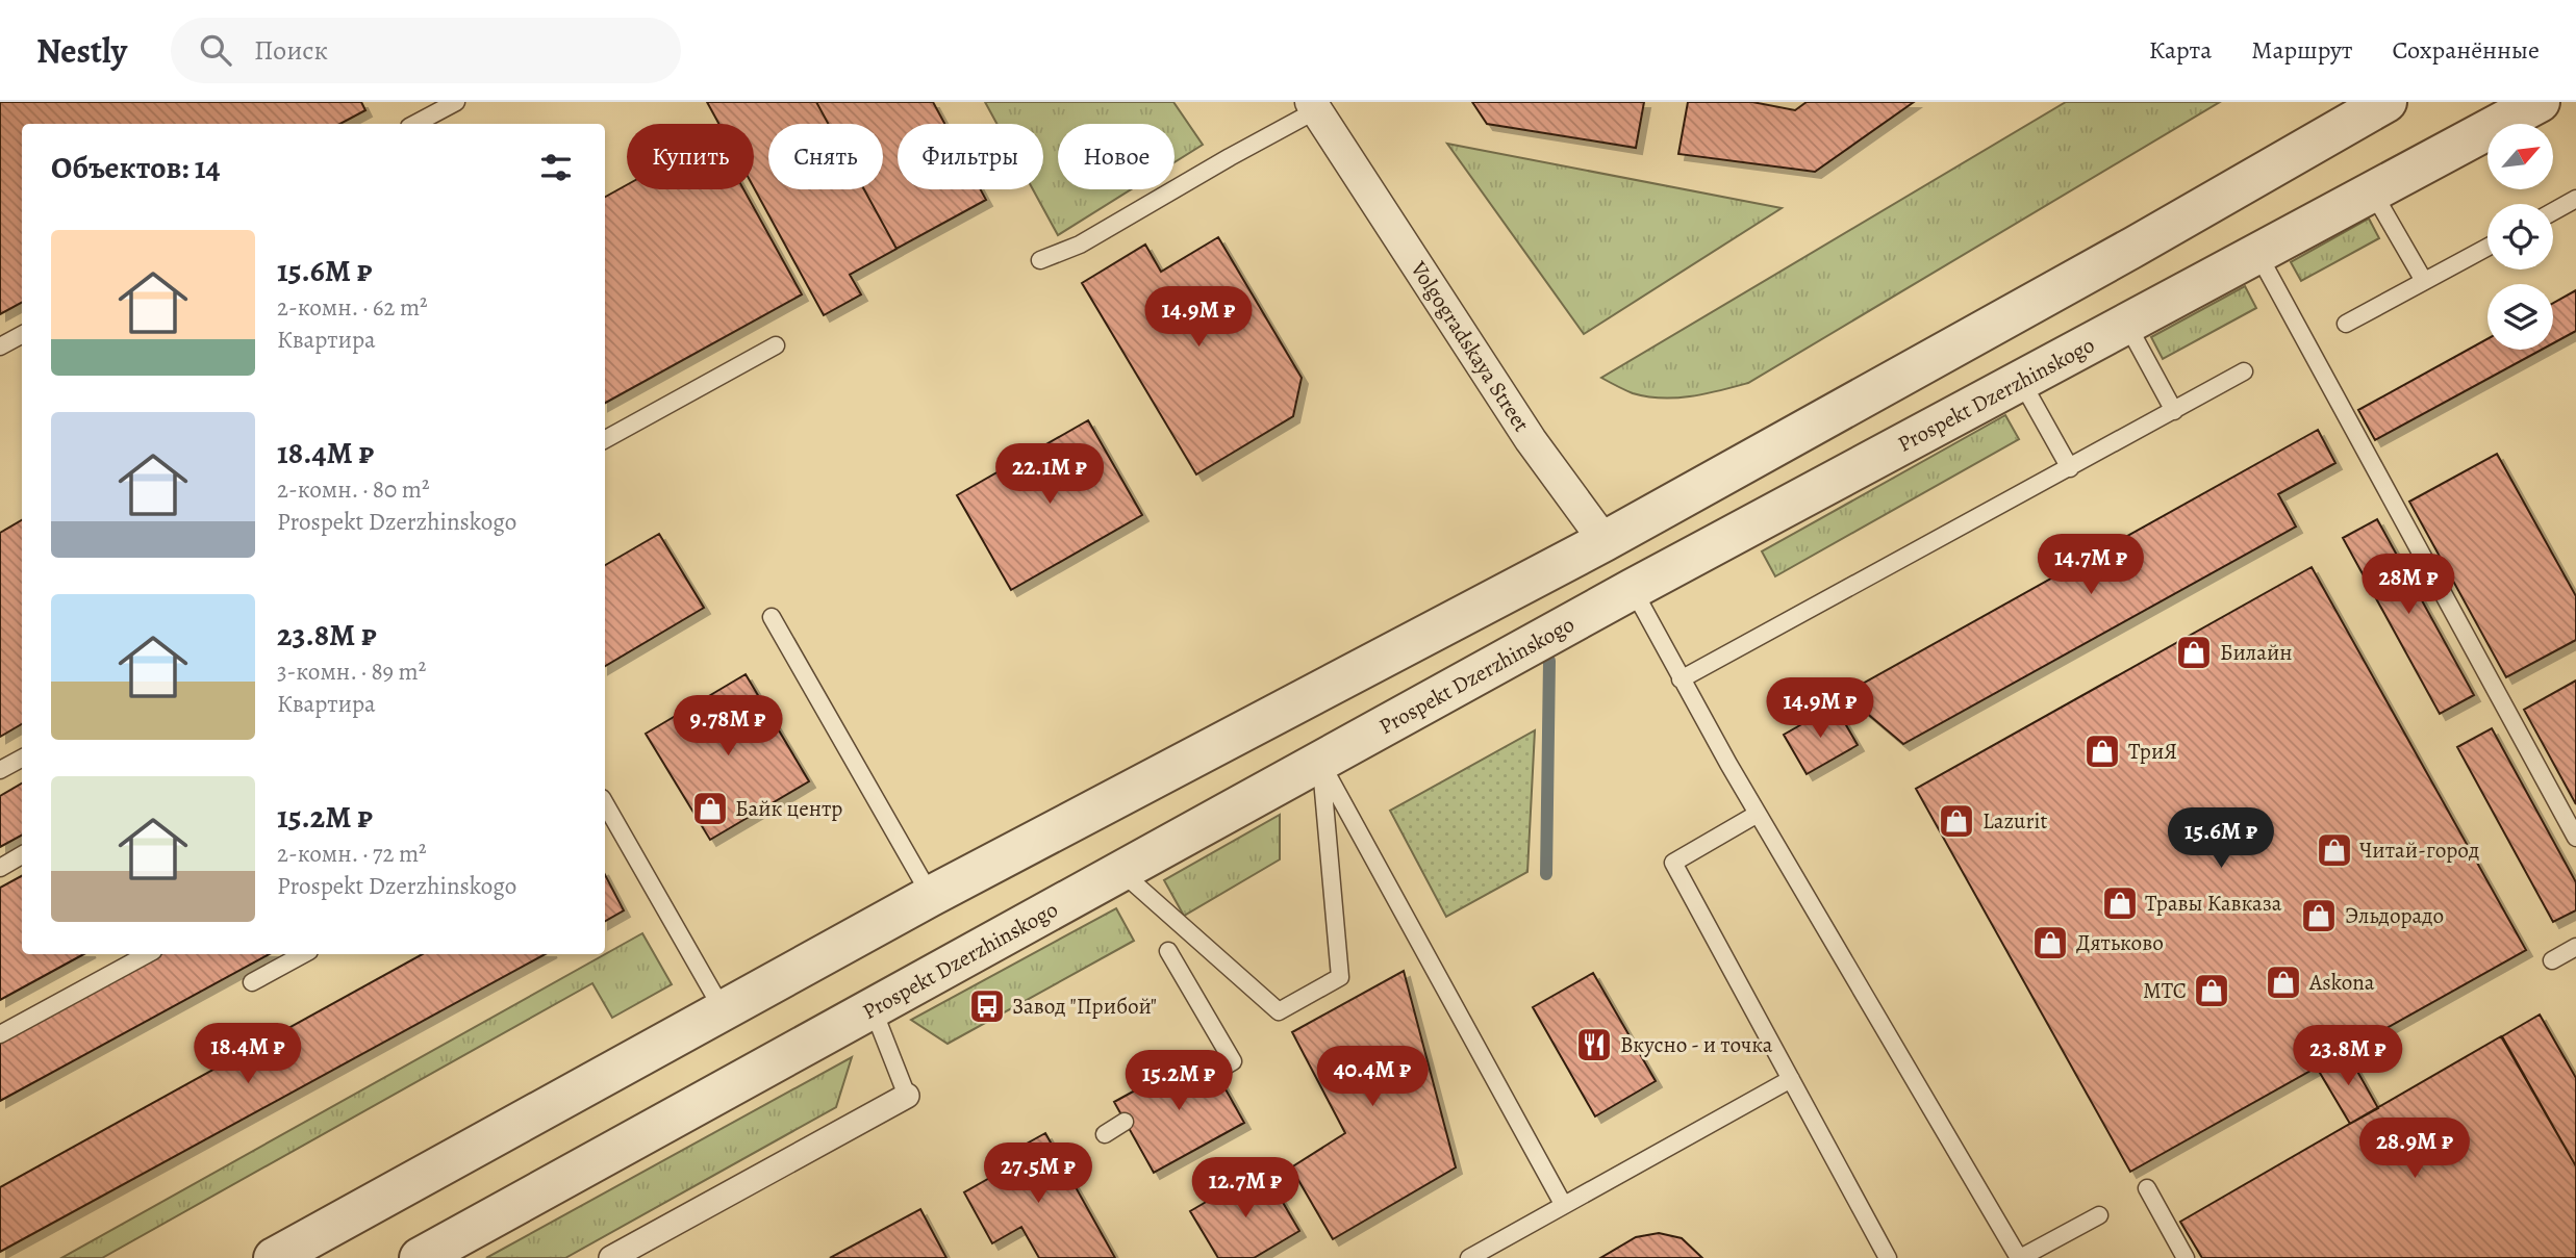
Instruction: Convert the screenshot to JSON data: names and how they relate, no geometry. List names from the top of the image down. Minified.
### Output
{"streets":{"street":["Volgogradskaya Street","Prospekt Dzerzhinskogo"]},"crossings":[["Volgogradskaya Street","Prospekt Dzerzhinskogo"]],"places":{"shop":["Билайн","ТриЯ","Байк центр","Lazurit","Читай-город","Травы Кавказа","Эльдорадо","Дятьково","Askona","МТС"],"bus stop":["Завод \"Прибой\""],"restaurant":["Вкусно - и точка"]},"north":"top right","page":{"header":"Nestly","search":"Поиск","nav":["Карта","Маршрут","Сохранённые"],"chip":["Купить","Снять","Фильтры","Новое"],"heading":"Объектов: 14","list":[{"name":"15.6M ₽","note":"2-комн. · 62 m² · Квартира"},{"name":"18.4M ₽","note":"2-комн. · 80 m² · Prospekt Dzerzhinskogo"},{"name":"23.8M ₽","note":"3-комн. · 89 m² · Квартира"},{"name":"15.2M ₽","note":"2-комн. · 72 m² · Prospekt Dzerzhinskogo"}],"price":["14.9M ₽","22.1M ₽","14.7M ₽","28M ₽","14.9M ₽","9.78M ₽","15.6M ₽","18.4M ₽","23.8M ₽","40.4M ₽","15.2M ₽","28.9M ₽","27.5M ₽","12.7M ₽"]}}
